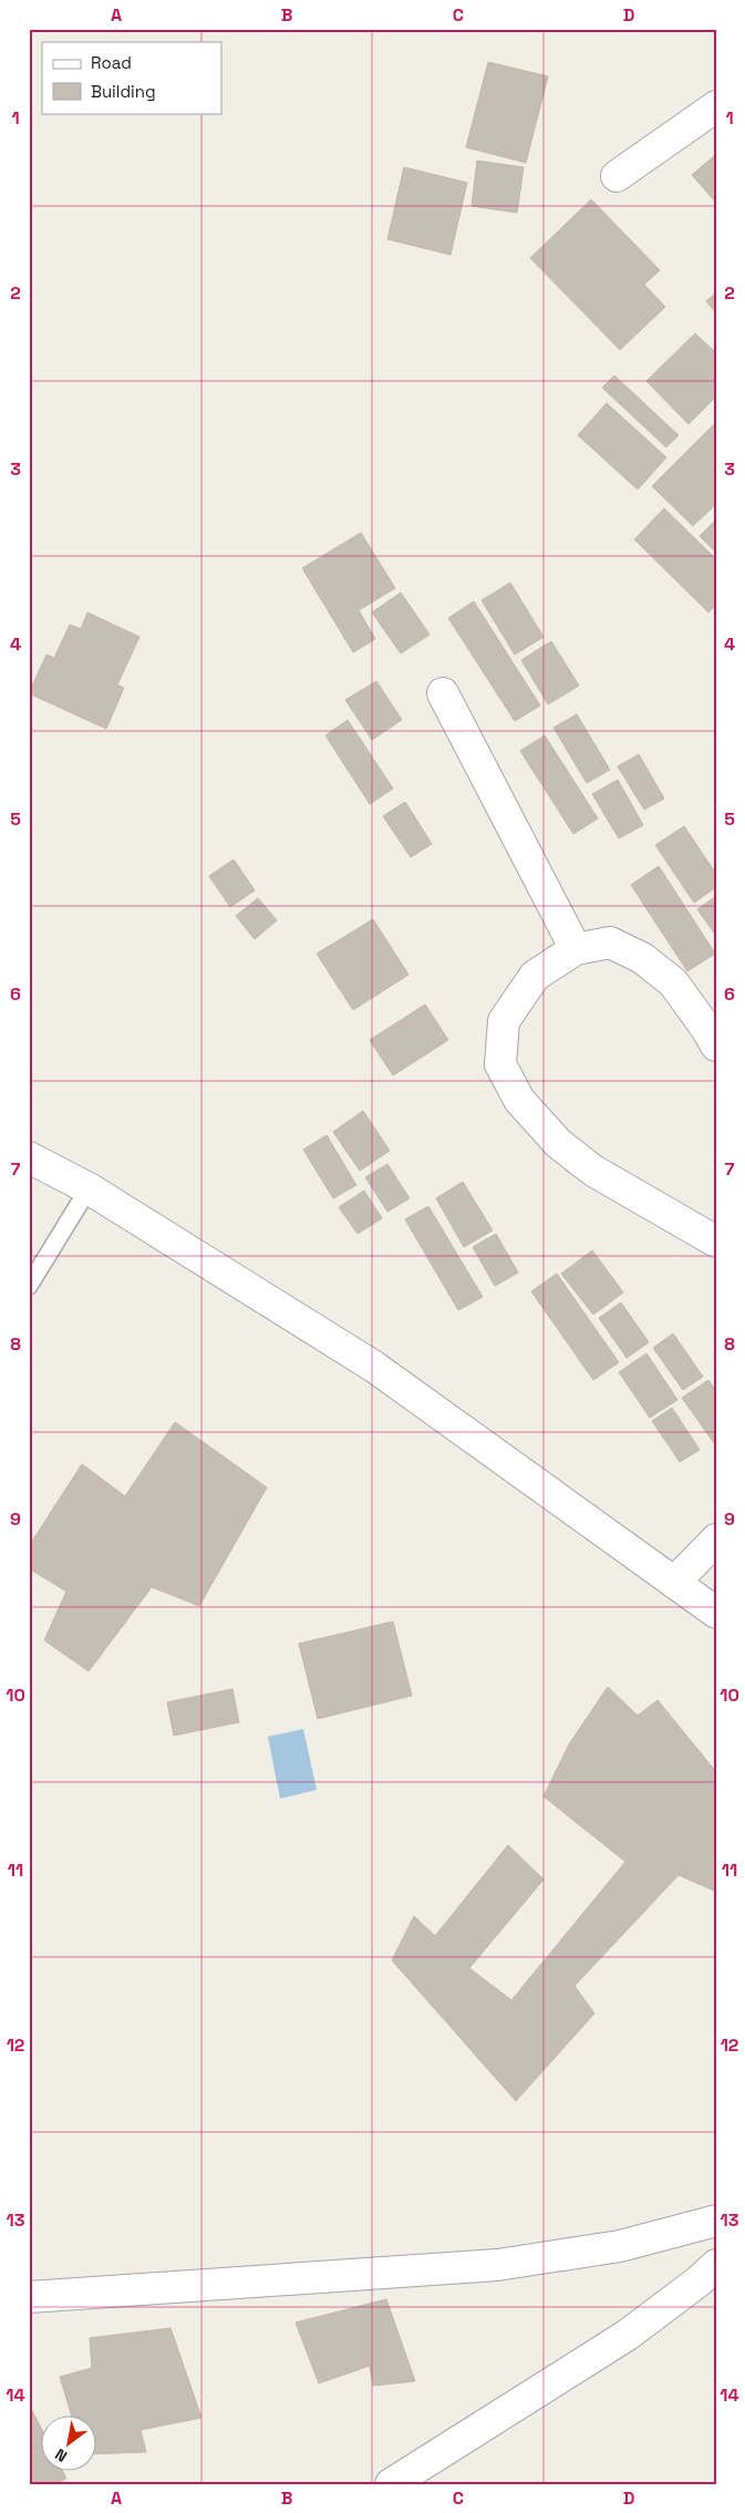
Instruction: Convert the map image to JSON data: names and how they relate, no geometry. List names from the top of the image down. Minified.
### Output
{"legend":["Road","Building"],"north":"bottom left","grid":{"columns":["A","B","C","D"],"rows":["1","2","3","4","5","6","7","8","9","10","11","12","13","14"]}}
